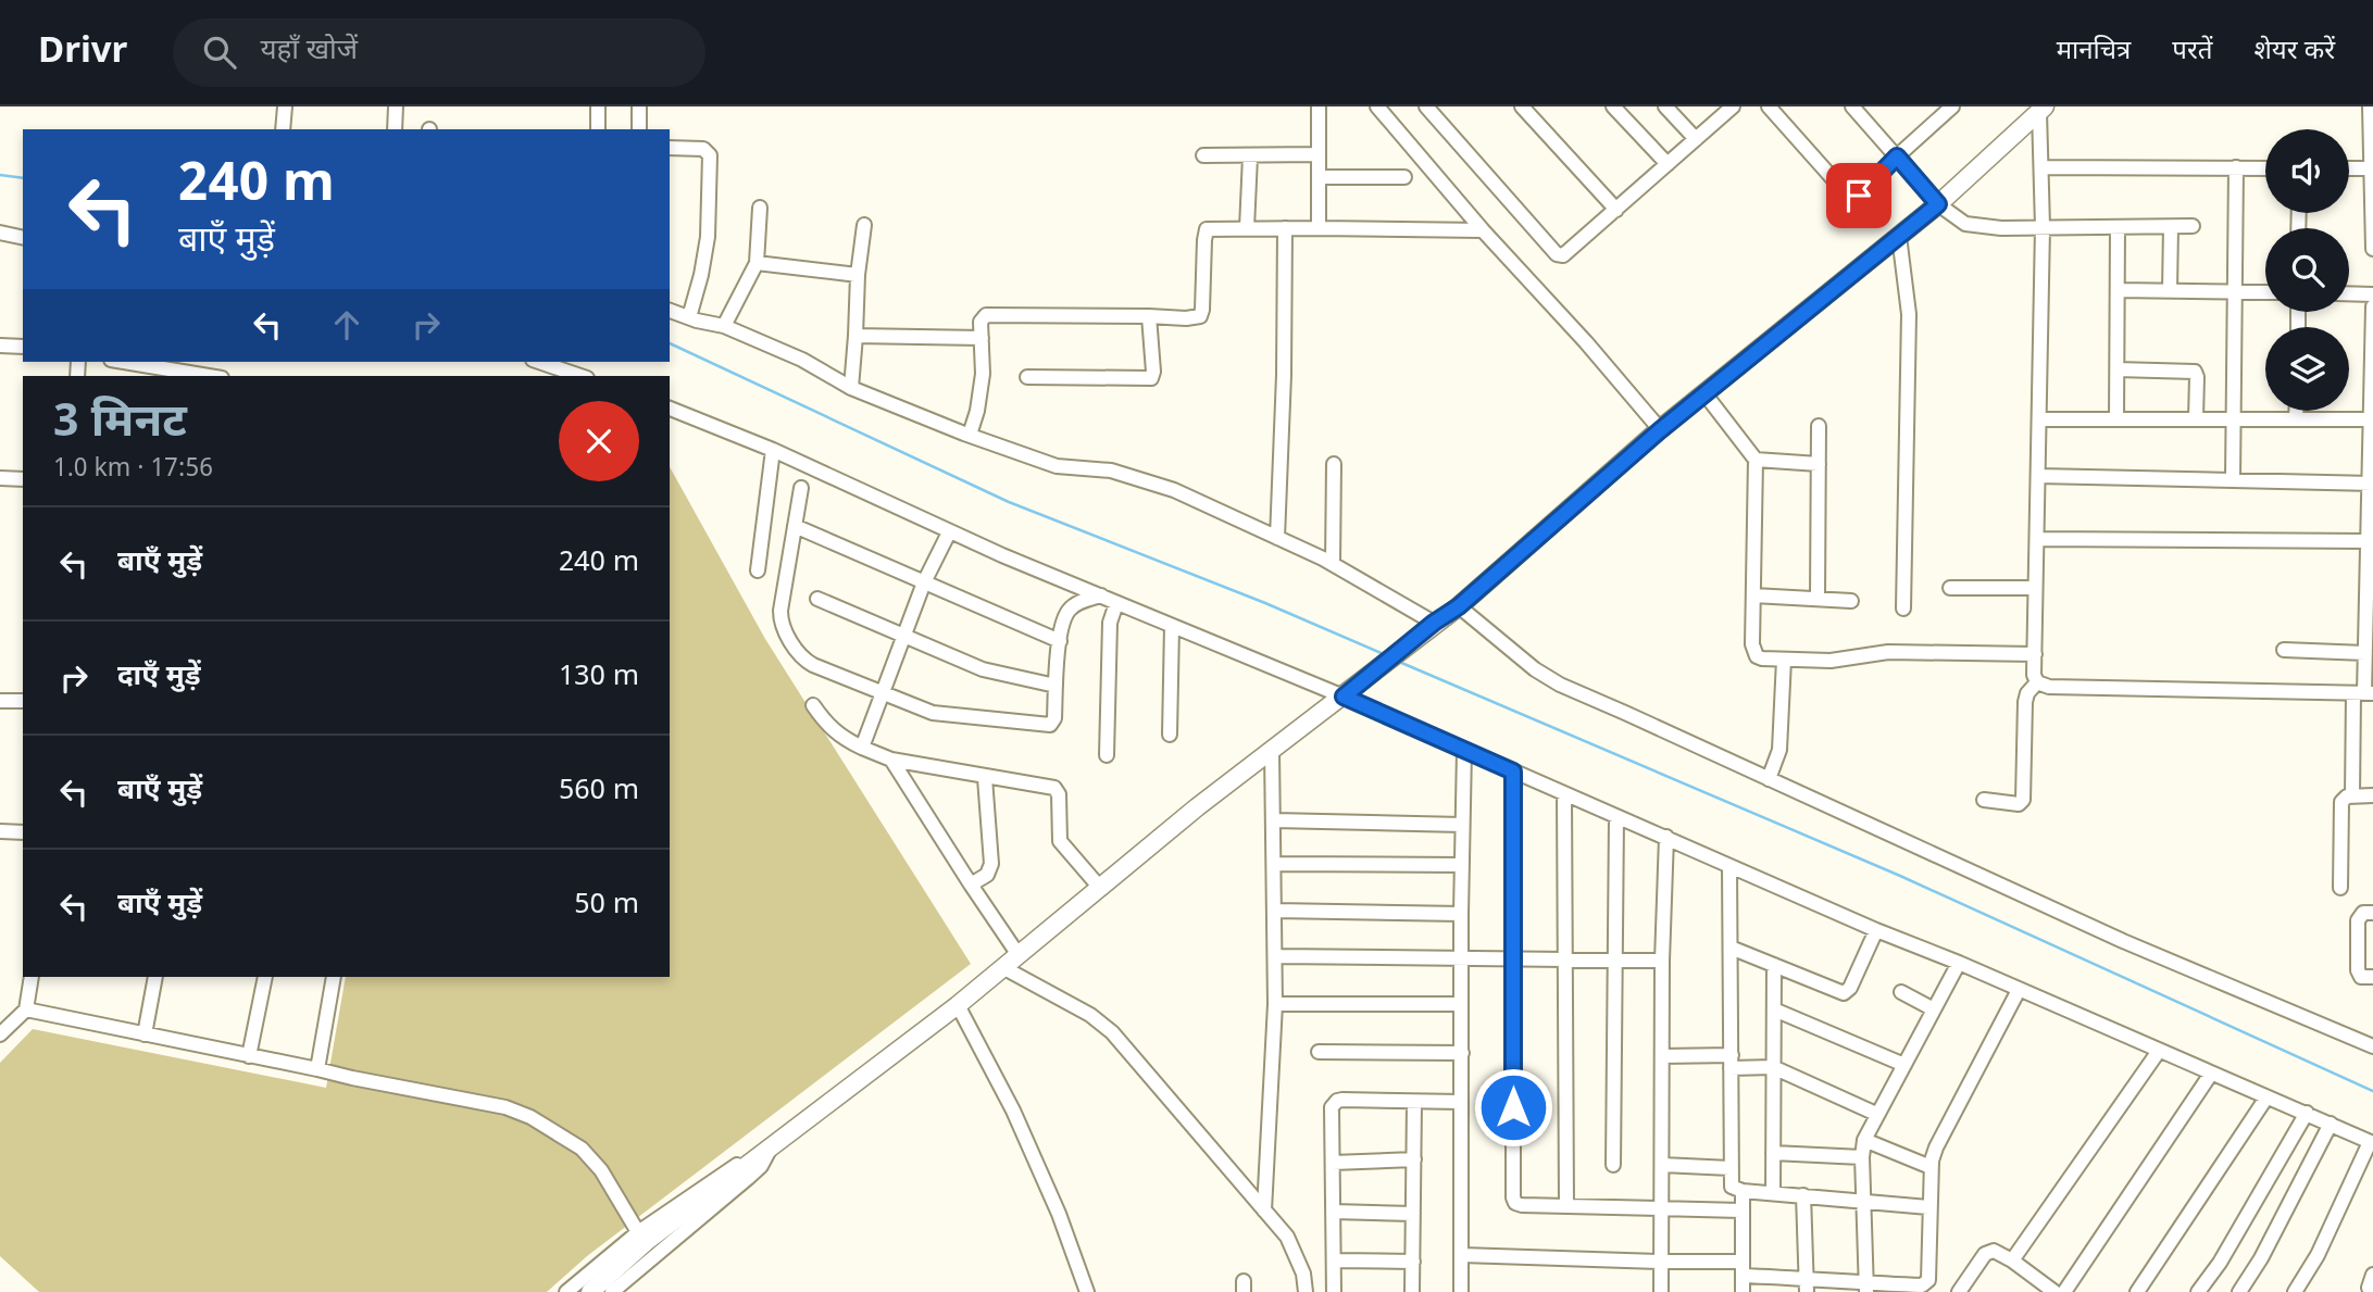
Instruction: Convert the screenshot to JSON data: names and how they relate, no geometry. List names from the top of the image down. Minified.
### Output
{"page":{"header":"Drivr","search":"यहाँ खोजें","nav":["मानचित्र","परतें","शेयर करें"],"turn":["240 m","बाएँ मुड़ें"],"heading":["3 मिनट","1.0 km · 17:56"],"list":[{"name":"बाएँ मुड़ें","value":"240 m"},{"name":"दाएँ मुड़ें","value":"130 m"},{"name":"बाएँ मुड़ें","value":"560 m"},{"name":"बाएँ मुड़ें","value":"50 m"}]}}
